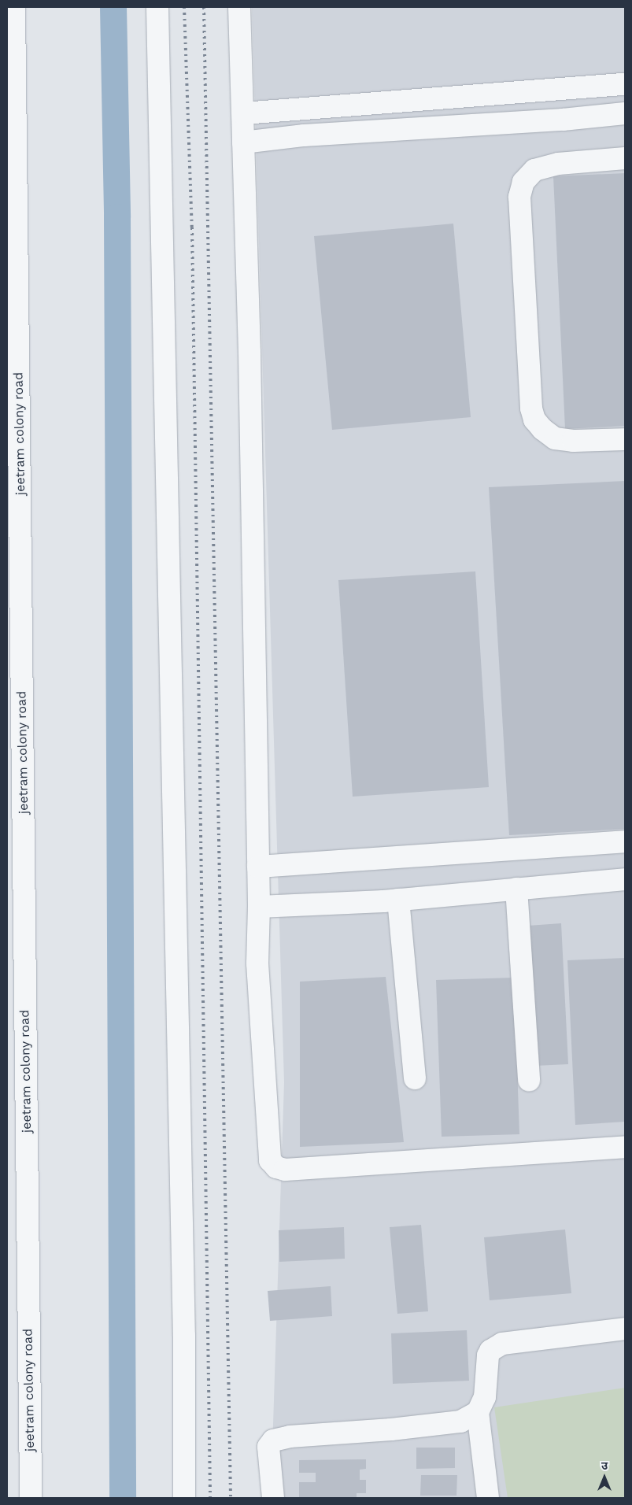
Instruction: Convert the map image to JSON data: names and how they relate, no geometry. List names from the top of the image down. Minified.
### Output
{"streets":{"street":["jeetram colony road"]},"north":"top"}
